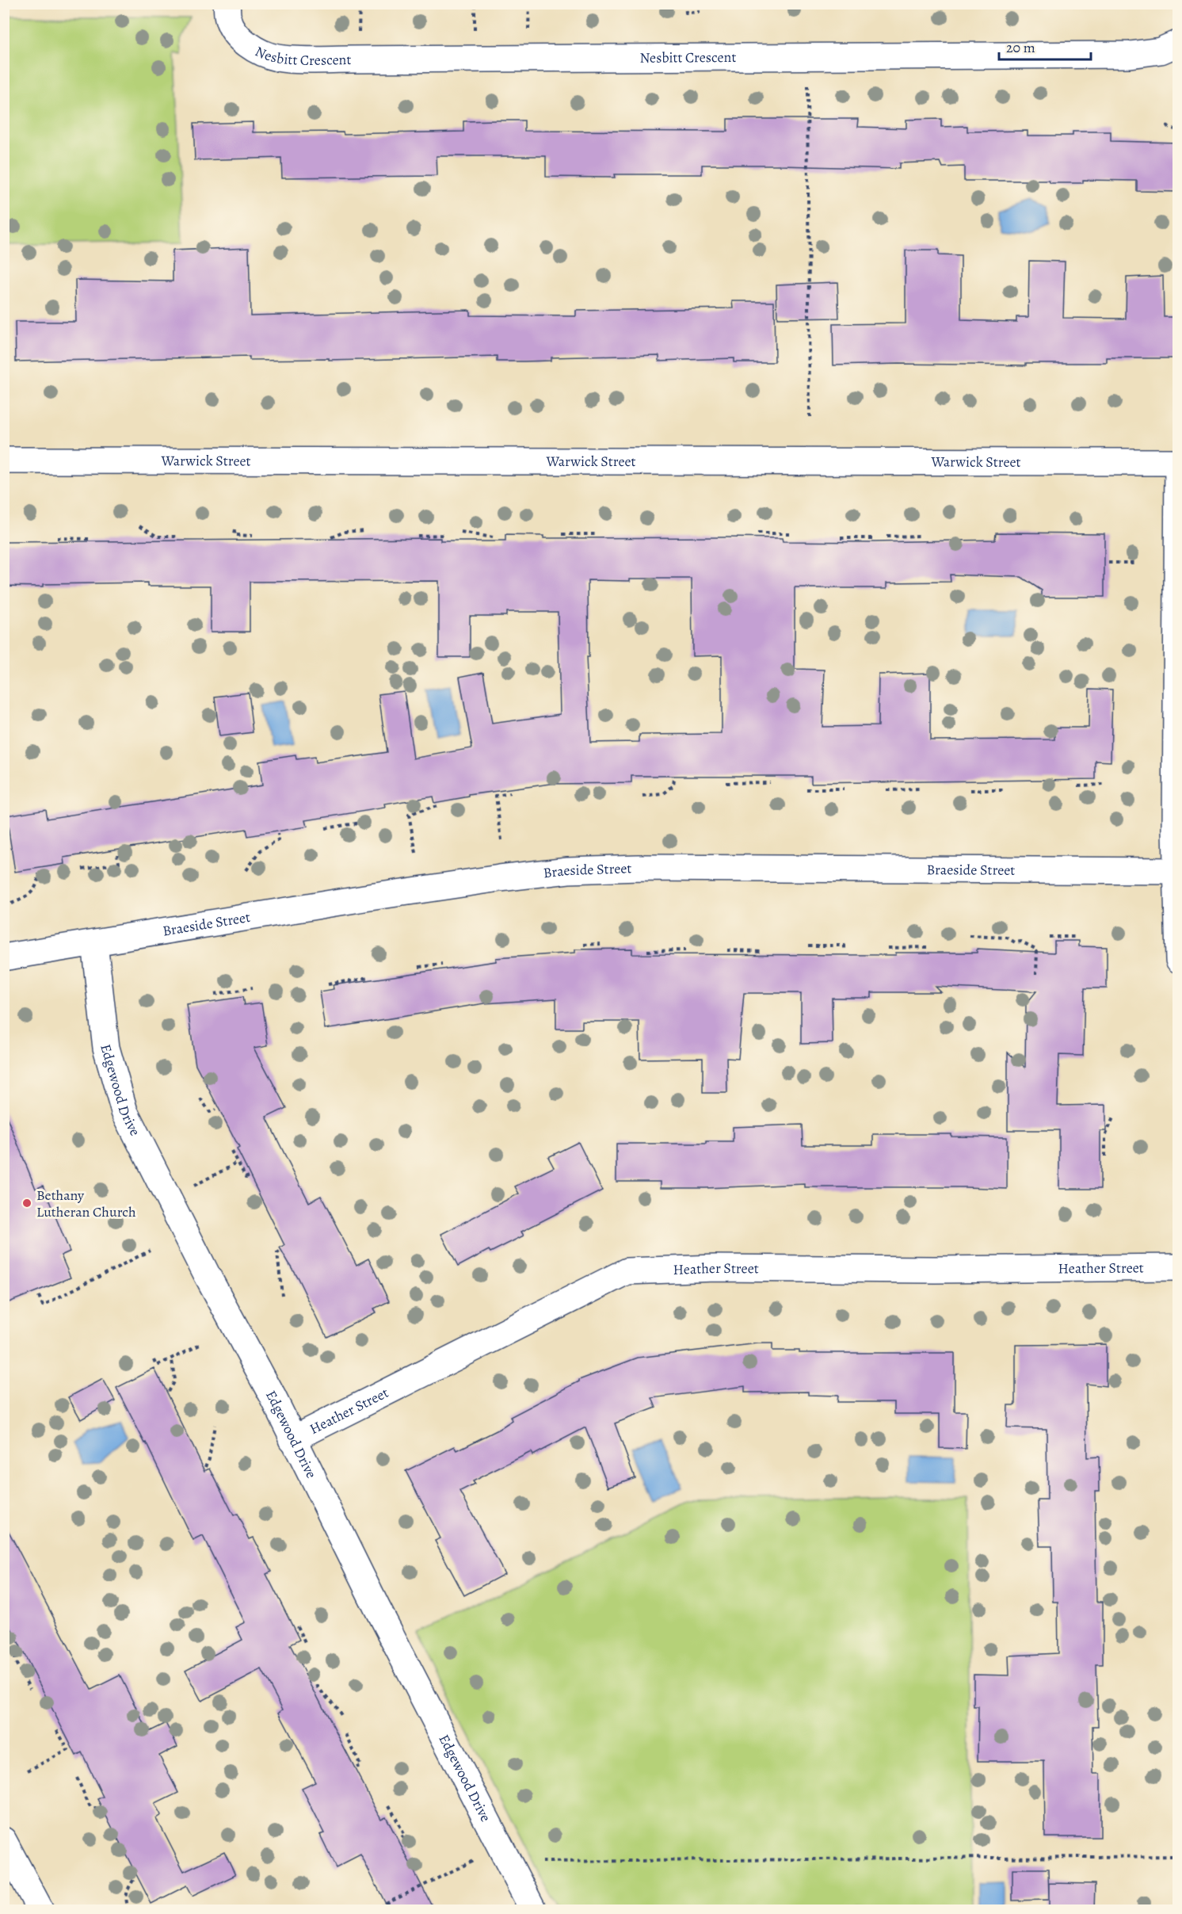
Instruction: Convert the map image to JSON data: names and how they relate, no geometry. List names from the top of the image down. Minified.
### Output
{"streets":{"street":["Nesbitt Crescent","Warwick Street","Braeside Street","Edgewood Drive","Heather Street"]},"crossings":[["Braeside Street","Edgewood Drive"],["Edgewood Drive","Heather Street"]],"places":["Bethany Lutheran Church"],"scale_bar":"20 m"}
